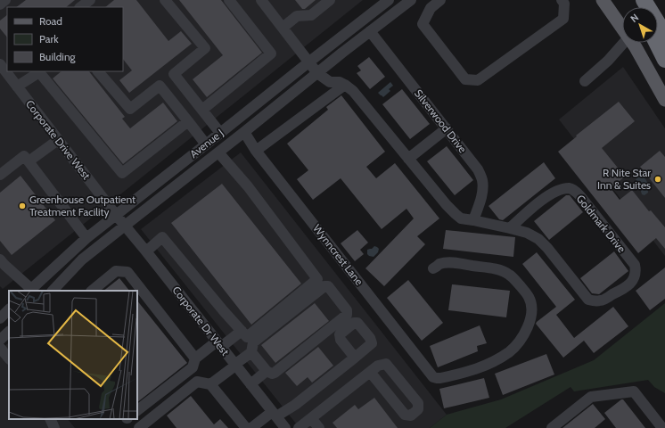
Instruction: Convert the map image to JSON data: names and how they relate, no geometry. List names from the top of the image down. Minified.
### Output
{"streets":{"street":["Silverwood Drive","Corporate Drive West","Avenue J","Goldmark Drive","Wynncrest Lane","Corporate Dr West"]},"crossings":[["Silverwood Drive","Avenue J"],["Corporate Drive West","Avenue J"],["Corporate Drive West","Corporate Dr West"],["Avenue J","Wynncrest Lane"],["Avenue J","Corporate Dr West"]],"places":["R Nite Star Inn & Suites","Greenhouse Outpatient Treatment Facility"],"legend":["Road","Park","Building"],"north":"top left"}
